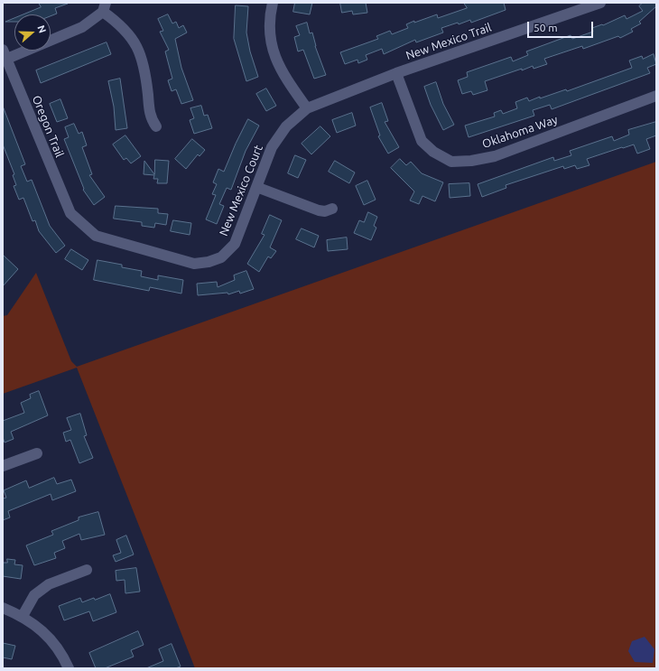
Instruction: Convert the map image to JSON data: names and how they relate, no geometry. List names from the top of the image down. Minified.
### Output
{"streets":{"street":["New Mexico Trail","Oregon Trail","Oklahoma Way","New Mexico Court"]},"crossings":[["New Mexico Trail","Oklahoma Way"],["New Mexico Trail","New Mexico Court"],["Oregon Trail","New Mexico Court"]],"scale_bar":"50 m","north":"right"}
